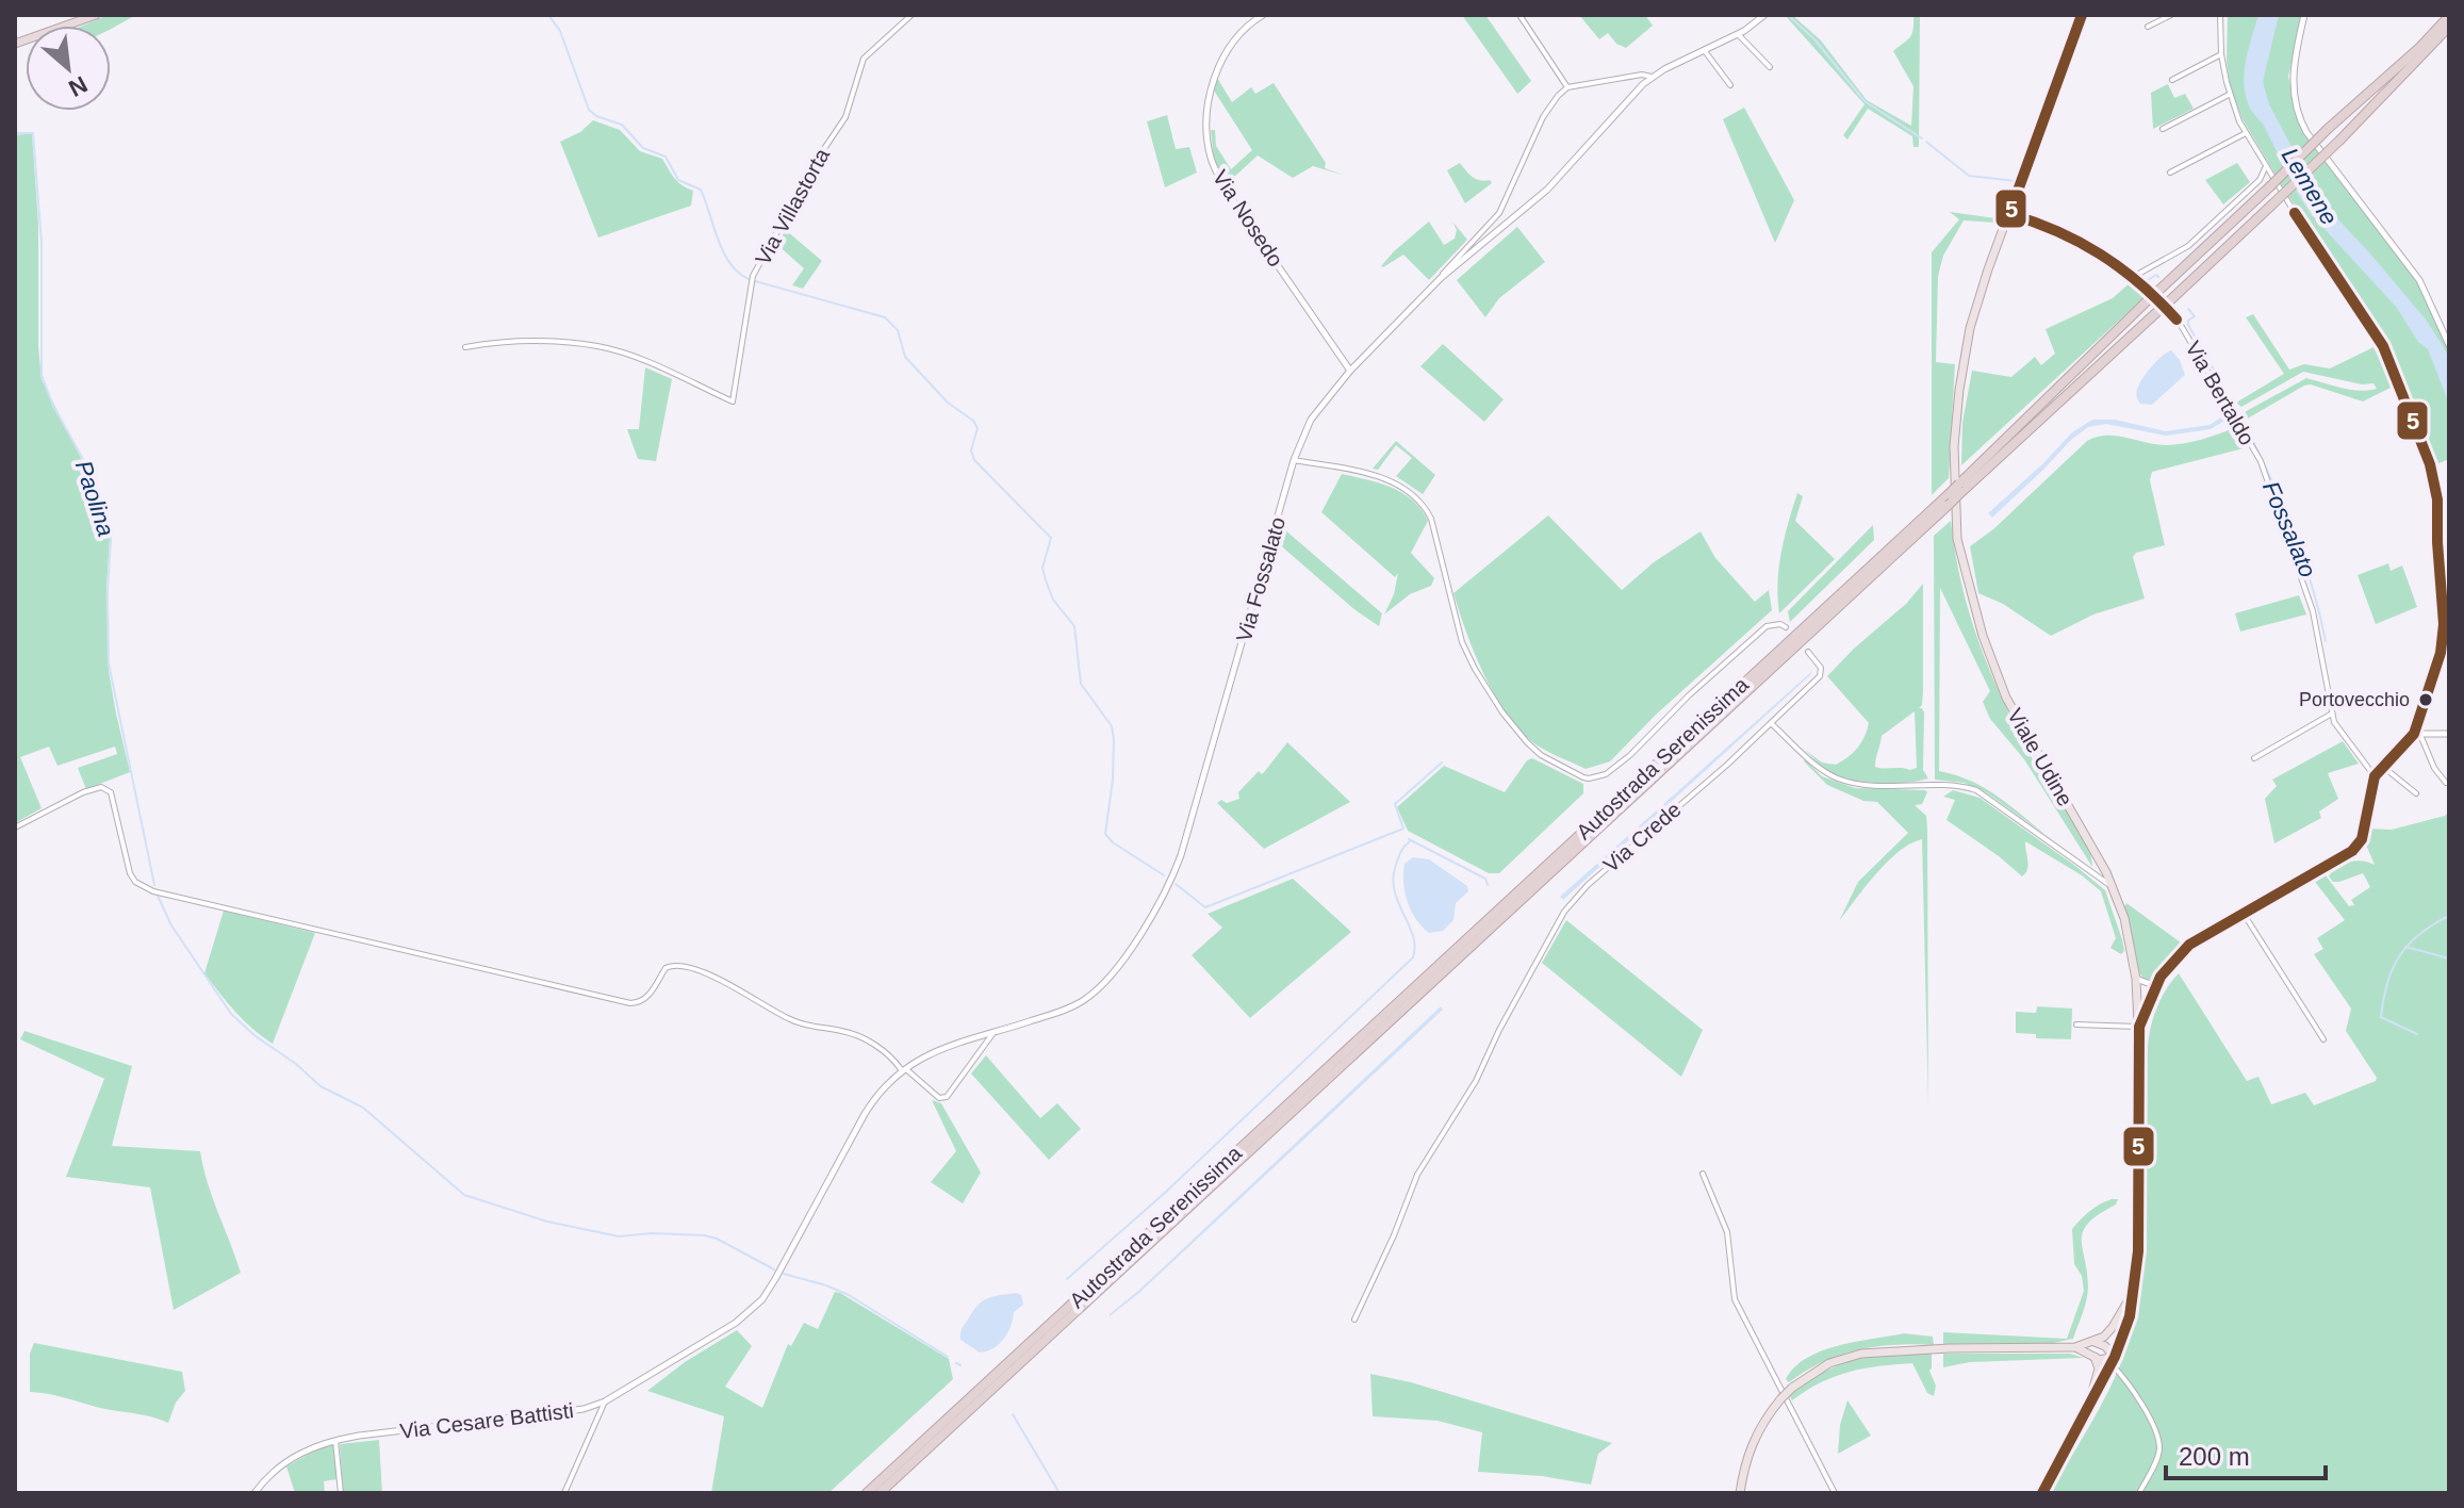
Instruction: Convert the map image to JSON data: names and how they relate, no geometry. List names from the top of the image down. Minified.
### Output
{"streets":{"highway":["Autostrada Serenissima"],"main road":["Viale Udine"],"street":["Via Villastorta","Via Nosedo","Via Bertaldo","Via Fossalato","Via Crede","Via Cesare Battisti"]},"crossings":[["Via Nosedo","Via Fossalato"],["Via Bertaldo","Viale Udine"],["Via Fossalato","Via Cesare Battisti"]],"water":["Lemene","Paolina","Fossalato"],"places":["Portovecchio"],"lines":["transit line 5"],"scale_bar":"200 m","north":"bottom right"}
